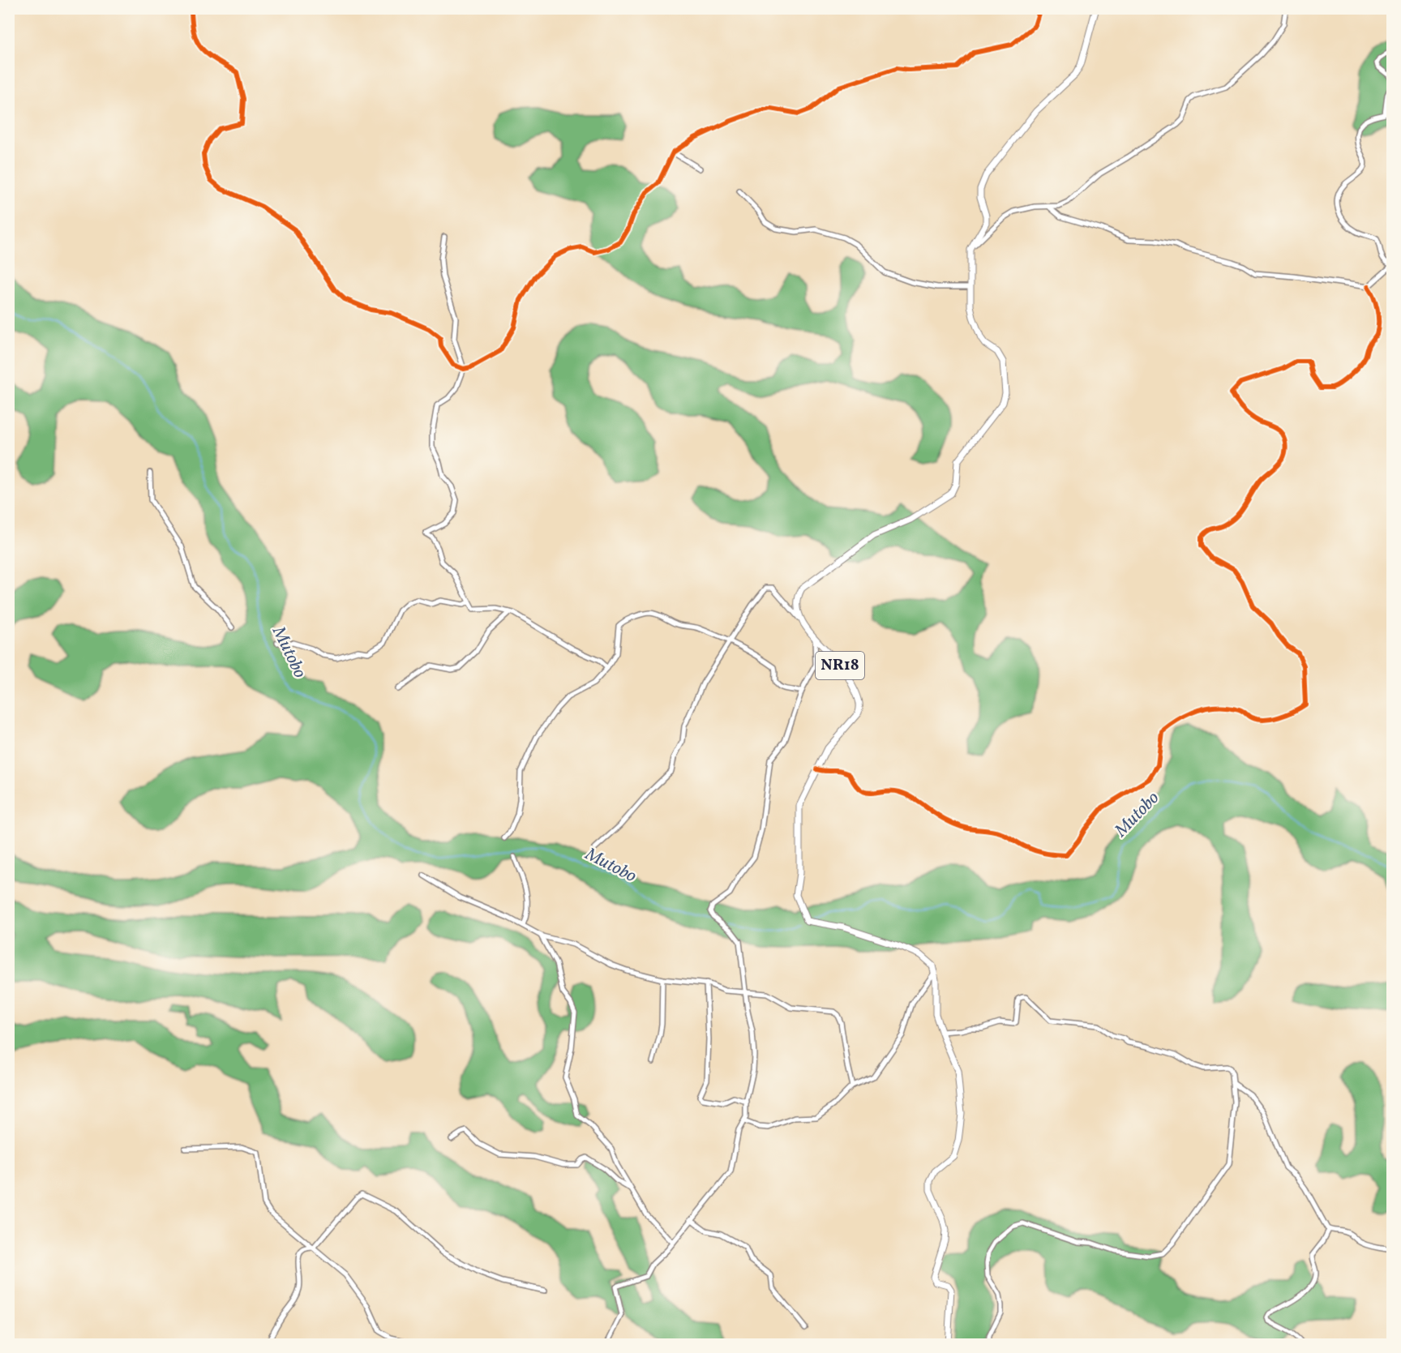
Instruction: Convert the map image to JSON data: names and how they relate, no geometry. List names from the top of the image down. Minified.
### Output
{"streets":{"main road":["NR18"]},"water":["Mutobo"]}
